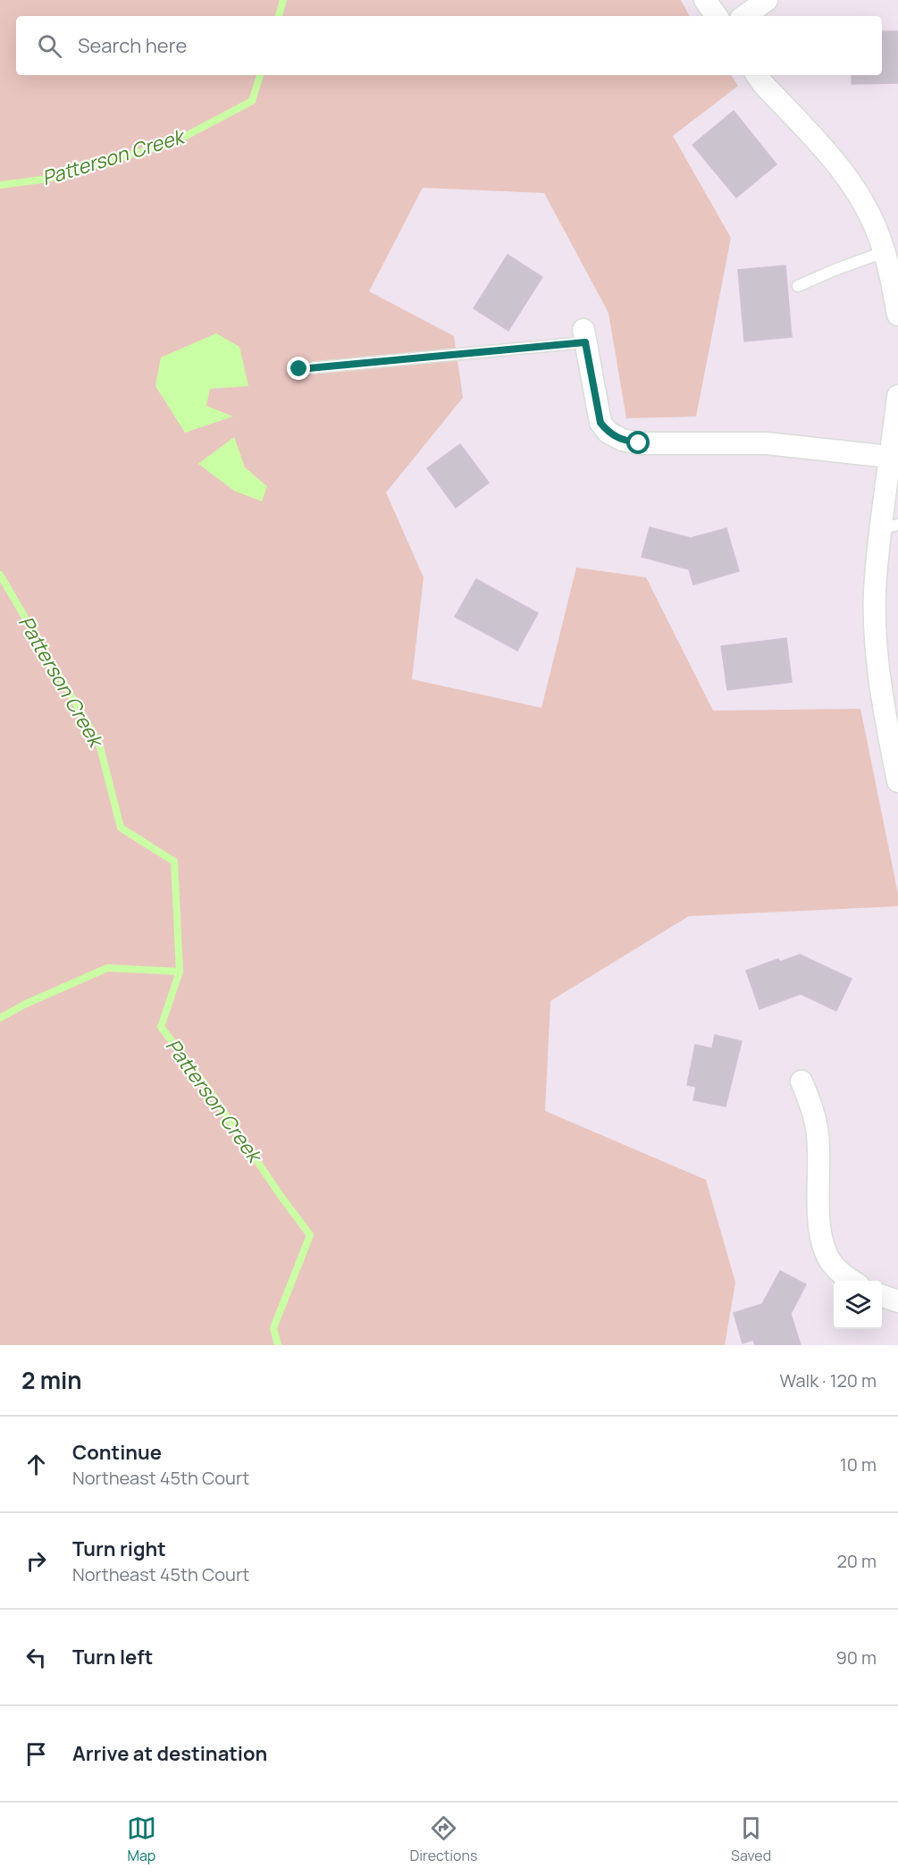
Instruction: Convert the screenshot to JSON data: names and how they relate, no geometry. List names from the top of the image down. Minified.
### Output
{"water":["Patterson Creek"],"page":{"search":"Search here","heading":["2 min","Walk · 120 m"],"list":[["Continue","Northeast 45th Court","10 m"],["Turn right","Northeast 45th Court","20 m"],["Turn left","90 m"],"Arrive at destination"],"nav":["Map","Directions","Saved"]}}
